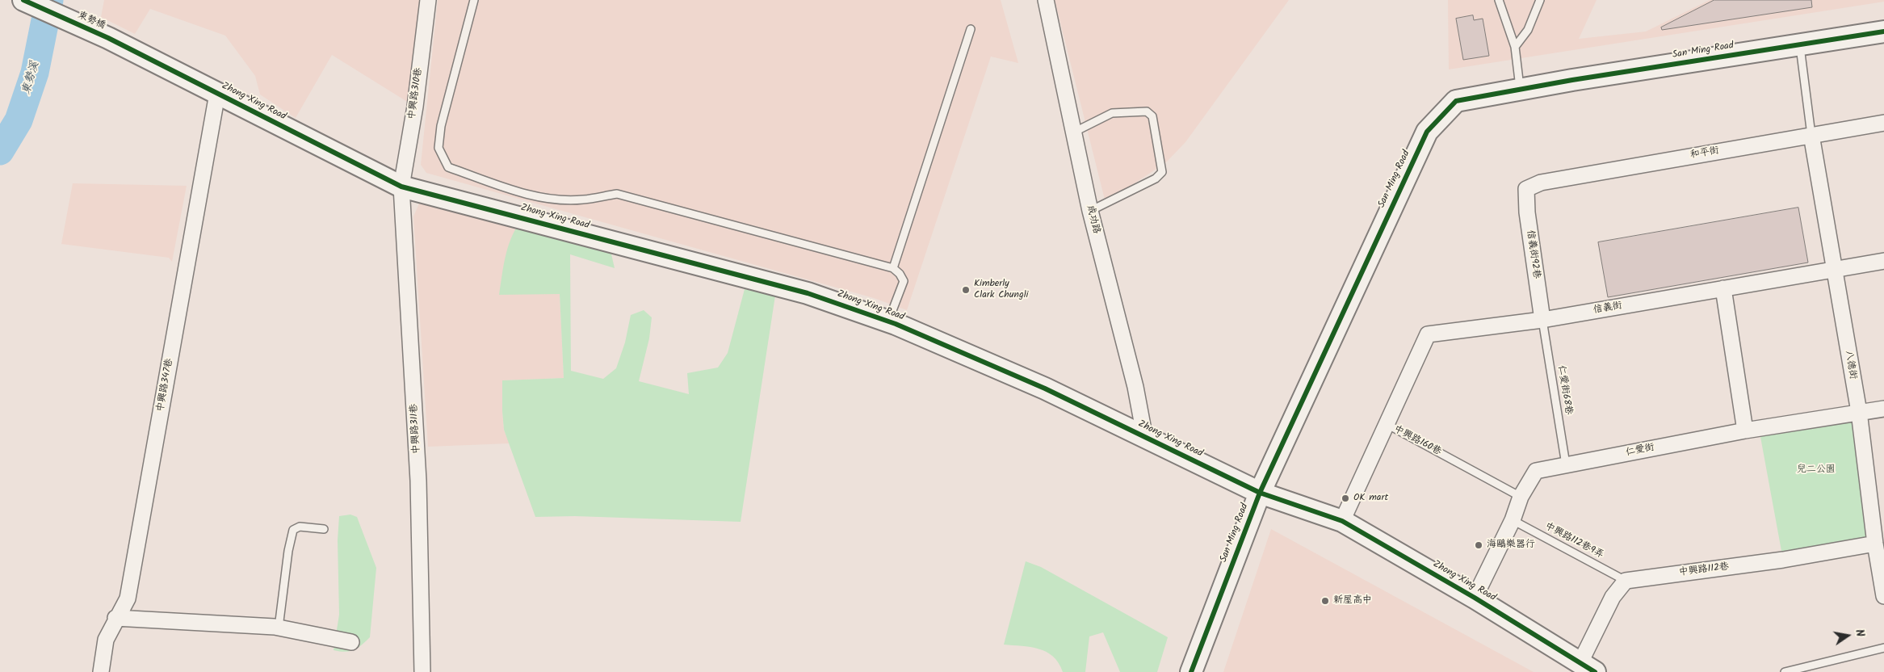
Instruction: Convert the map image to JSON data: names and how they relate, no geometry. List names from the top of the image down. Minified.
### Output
{"streets":{"street":["東勢橋","San Ming Road","中興路310巷","Zhong Xing Road","和平街","成功路","信義街92巷","信義街","八德街","中興路347巷","中興路311巷","中興路160巷","仁愛街","中興路112巷"],"lane":["仁愛街68巷","中興路112巷9弄"]},"crossings":[["東勢橋","Zhong Xing Road"],["San Ming Road","Zhong Xing Road"],["中興路310巷","Zhong Xing Road"],["中興路310巷","中興路311巷"],["Zhong Xing Road","成功路"],["Zhong Xing Road","中興路347巷"],["Zhong Xing Road","中興路311巷"],["Zhong Xing Road","中興路160巷"],["Zhong Xing Road","仁愛街"],["和平街","信義街92巷"],["和平街","八德街"],["信義街92巷","信義街"],["信義街92巷","仁愛街68巷"],["信義街","八德街"],["信義街","仁愛街68巷"],["信義街","中興路160巷"],["八德街","仁愛街"],["八德街","中興路112巷"],["仁愛街68巷","仁愛街"],["中興路160巷","仁愛街"],["仁愛街","中興路112巷9弄"],["中興路112巷9弄","中興路112巷"]],"water":["東勢溪"],"parks":["兒二公園"],"places":["Kimberly Clark Chungli","OK mart","海鷗樂器行","新屋高中"],"north":"right"}
